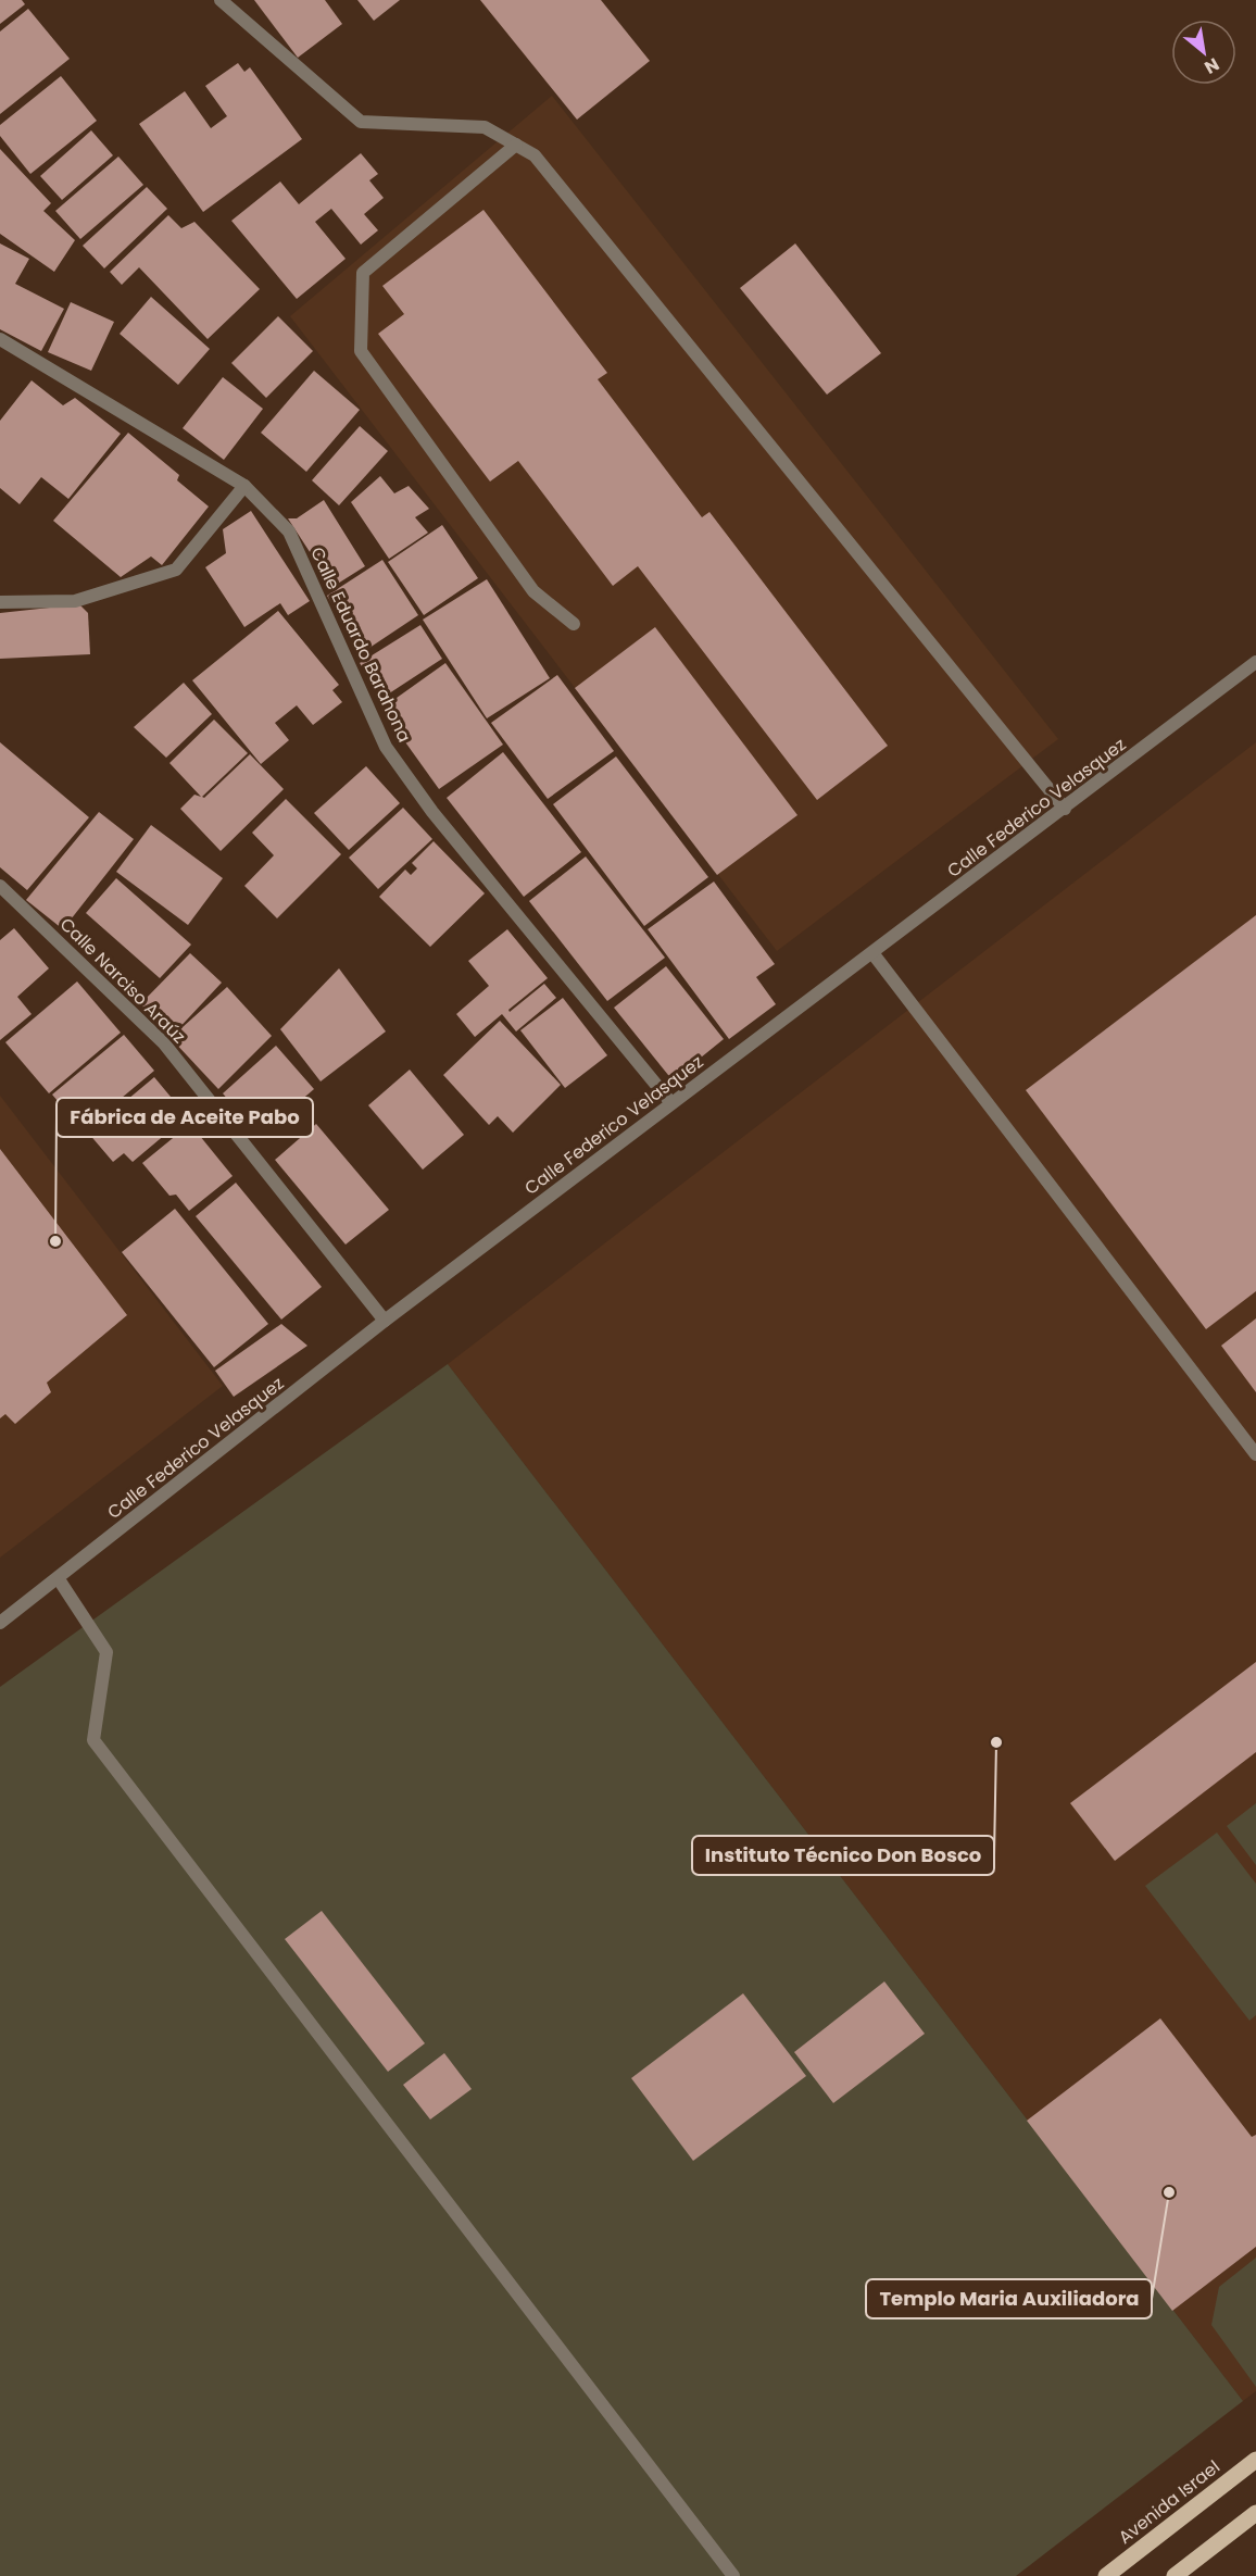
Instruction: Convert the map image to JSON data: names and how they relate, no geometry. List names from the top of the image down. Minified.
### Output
{"streets":{"main road":["Avenida Israel"],"street":["Calle Eduardo Barahona","Calle Federico Velasquez","Calle Narciso Araúz"]},"crossings":[["Calle Eduardo Barahona","Calle Federico Velasquez"],["Calle Federico Velasquez","Calle Narciso Araúz"]],"places":["Fábrica de Aceite Pabo","Instituto Técnico Don Bosco","Templo Maria Auxiliadora"],"north":"bottom right"}
